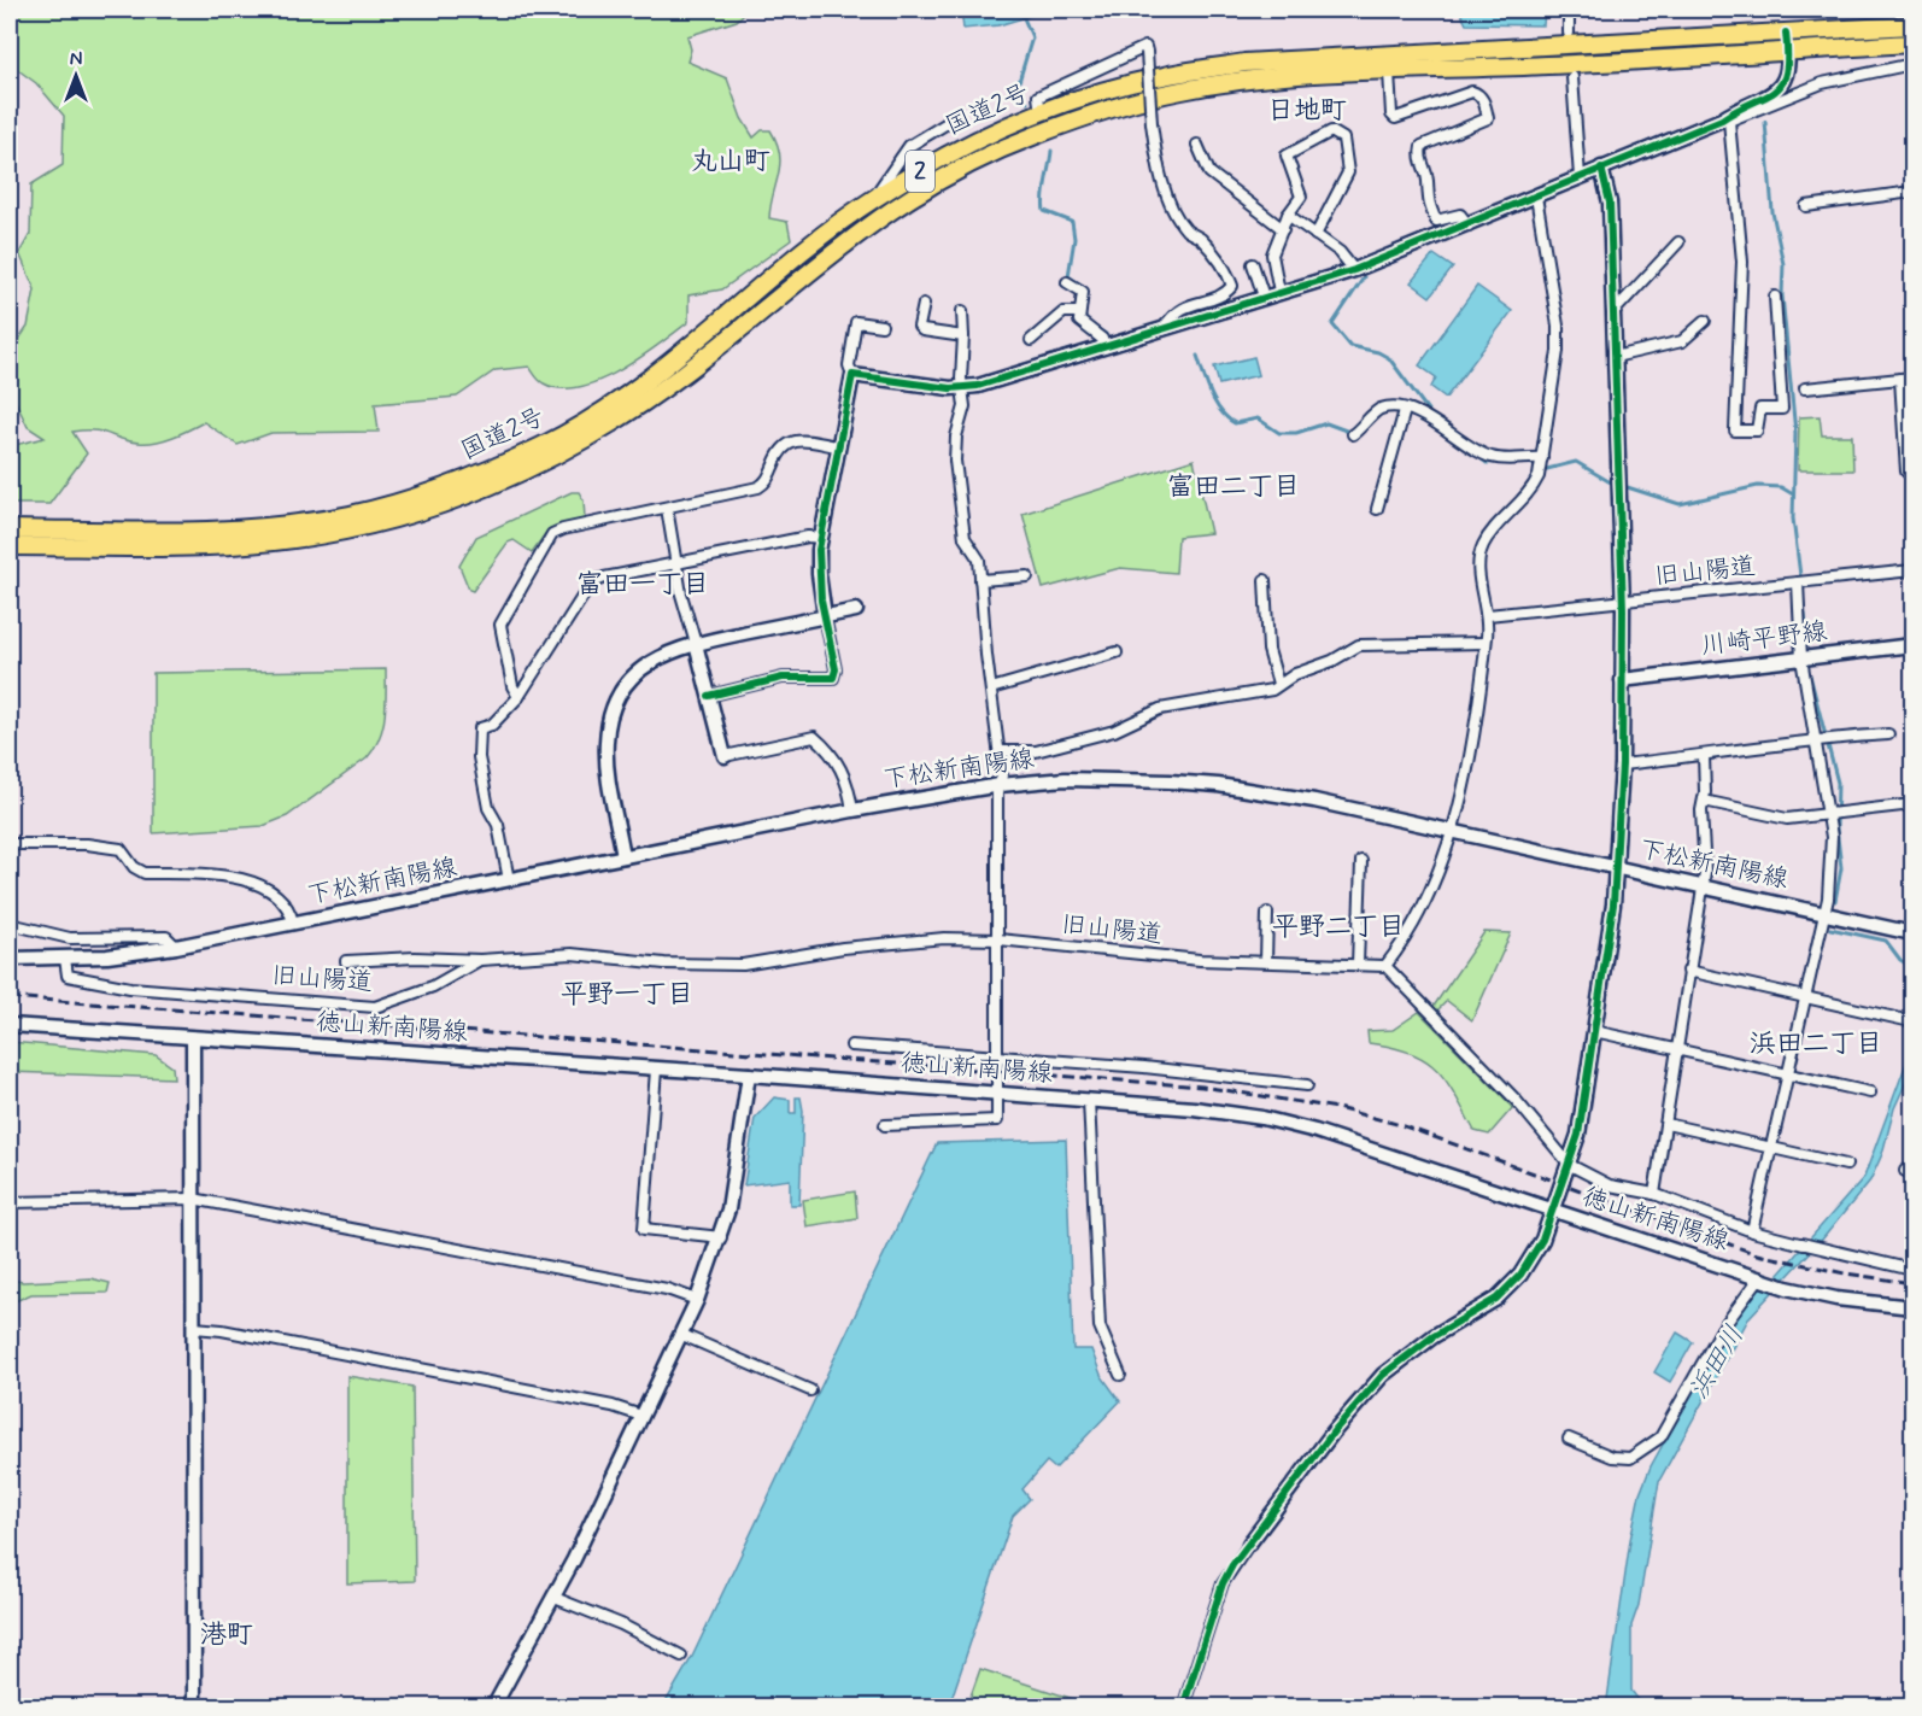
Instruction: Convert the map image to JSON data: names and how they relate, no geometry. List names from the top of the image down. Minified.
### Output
{"streets":{"highway":["国道2号","2"],"street":["旧山陽道","川崎平野線","下松新南陽線","徳山新南陽線"]},"crossings":[["旧山陽道","下松新南陽線"]],"districts":["日地町","丸山町","富田二丁目","富田一丁目","平野二丁目","平野一丁目","浜田二丁目","港町"],"water":["浜田川"],"north":"top"}
